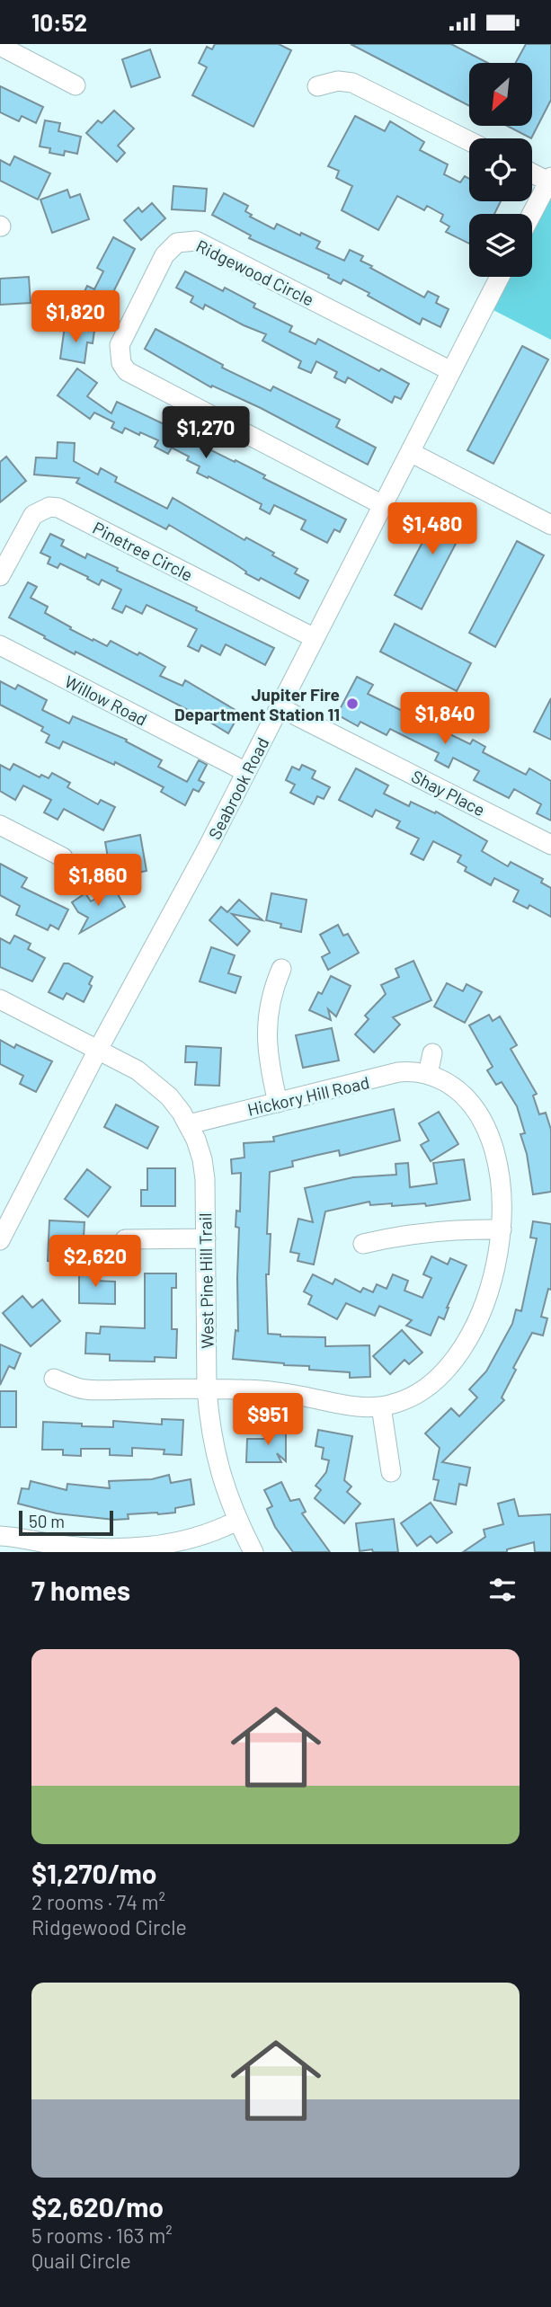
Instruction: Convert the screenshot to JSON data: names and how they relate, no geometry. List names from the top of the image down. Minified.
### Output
{"streets":{"street":["Ridgewood Circle","Pinetree Circle","Willow Road","Seabrook Road","Shay Place","Hickory Hill Road","West Pine Hill Trail"]},"crossings":[["Ridgewood Circle","Seabrook Road"],["Pinetree Circle","Seabrook Road"],["Willow Road","Seabrook Road"],["Seabrook Road","Shay Place"],["Seabrook Road","West Pine Hill Trail"],["Hickory Hill Road","West Pine Hill Trail"]],"places":["Jupiter Fire Department Station 11"],"scale_bar":"50 m","north":"bottom left","page":{"status":"10:52","price":["$1,820","$1,270","$1,480","$1,840","$1,860","$2,620","$951"],"scale":"50 m","heading":"7 homes","list":[{"name":"$1,270/mo","note":"2 rooms · 74 m² · Ridgewood Circle"},{"name":"$2,620/mo","note":"5 rooms · 163 m² · Quail Circle"}]}}
